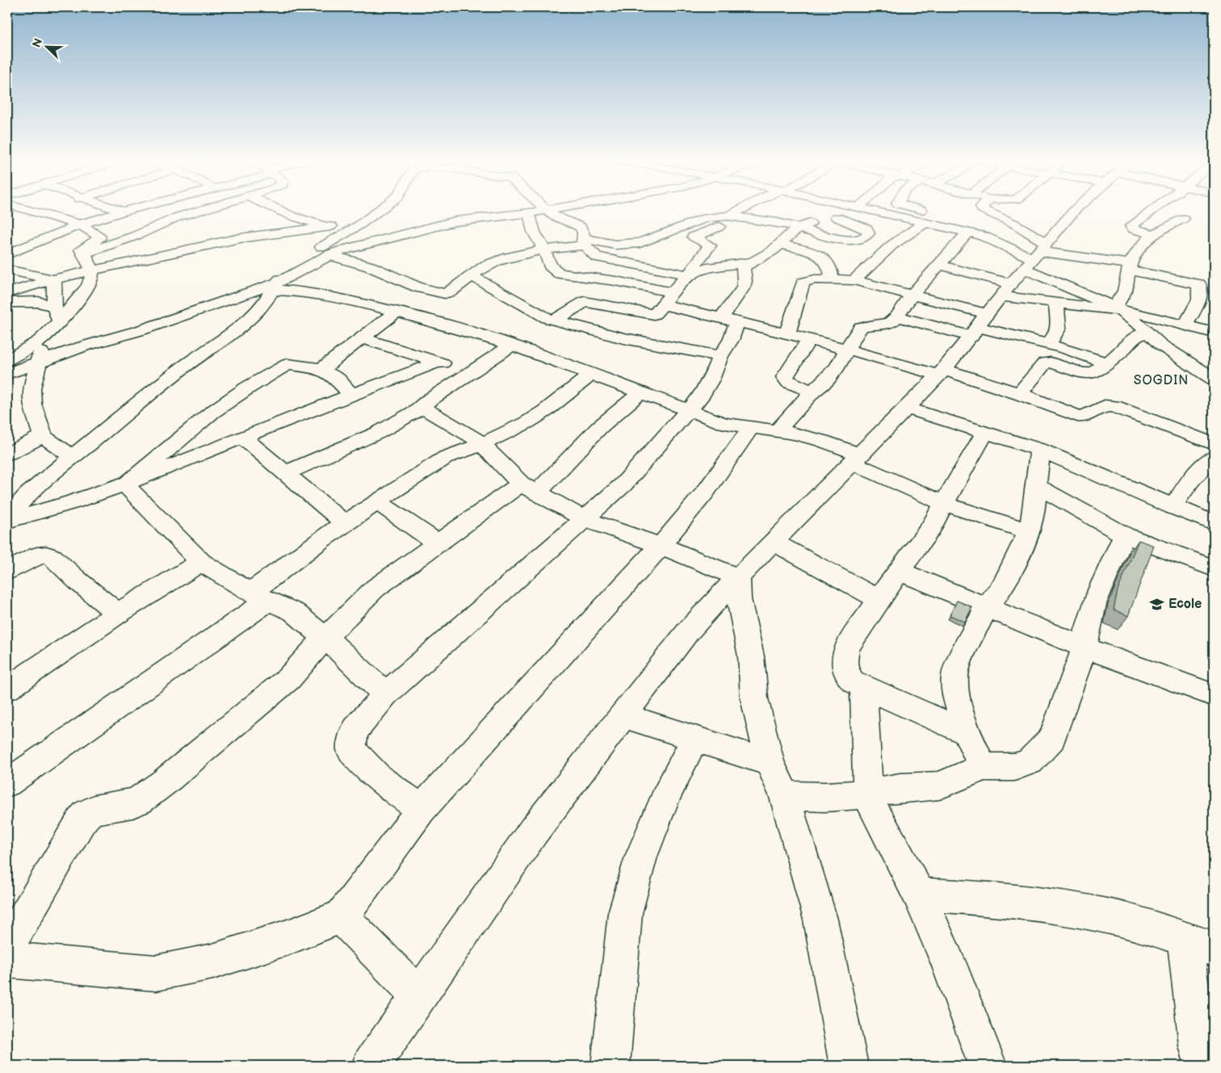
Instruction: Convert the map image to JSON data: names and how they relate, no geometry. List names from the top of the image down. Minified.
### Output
{"districts":["SOGDIN"],"places":{"school or university":["Ecole"]},"north":"top left"}
